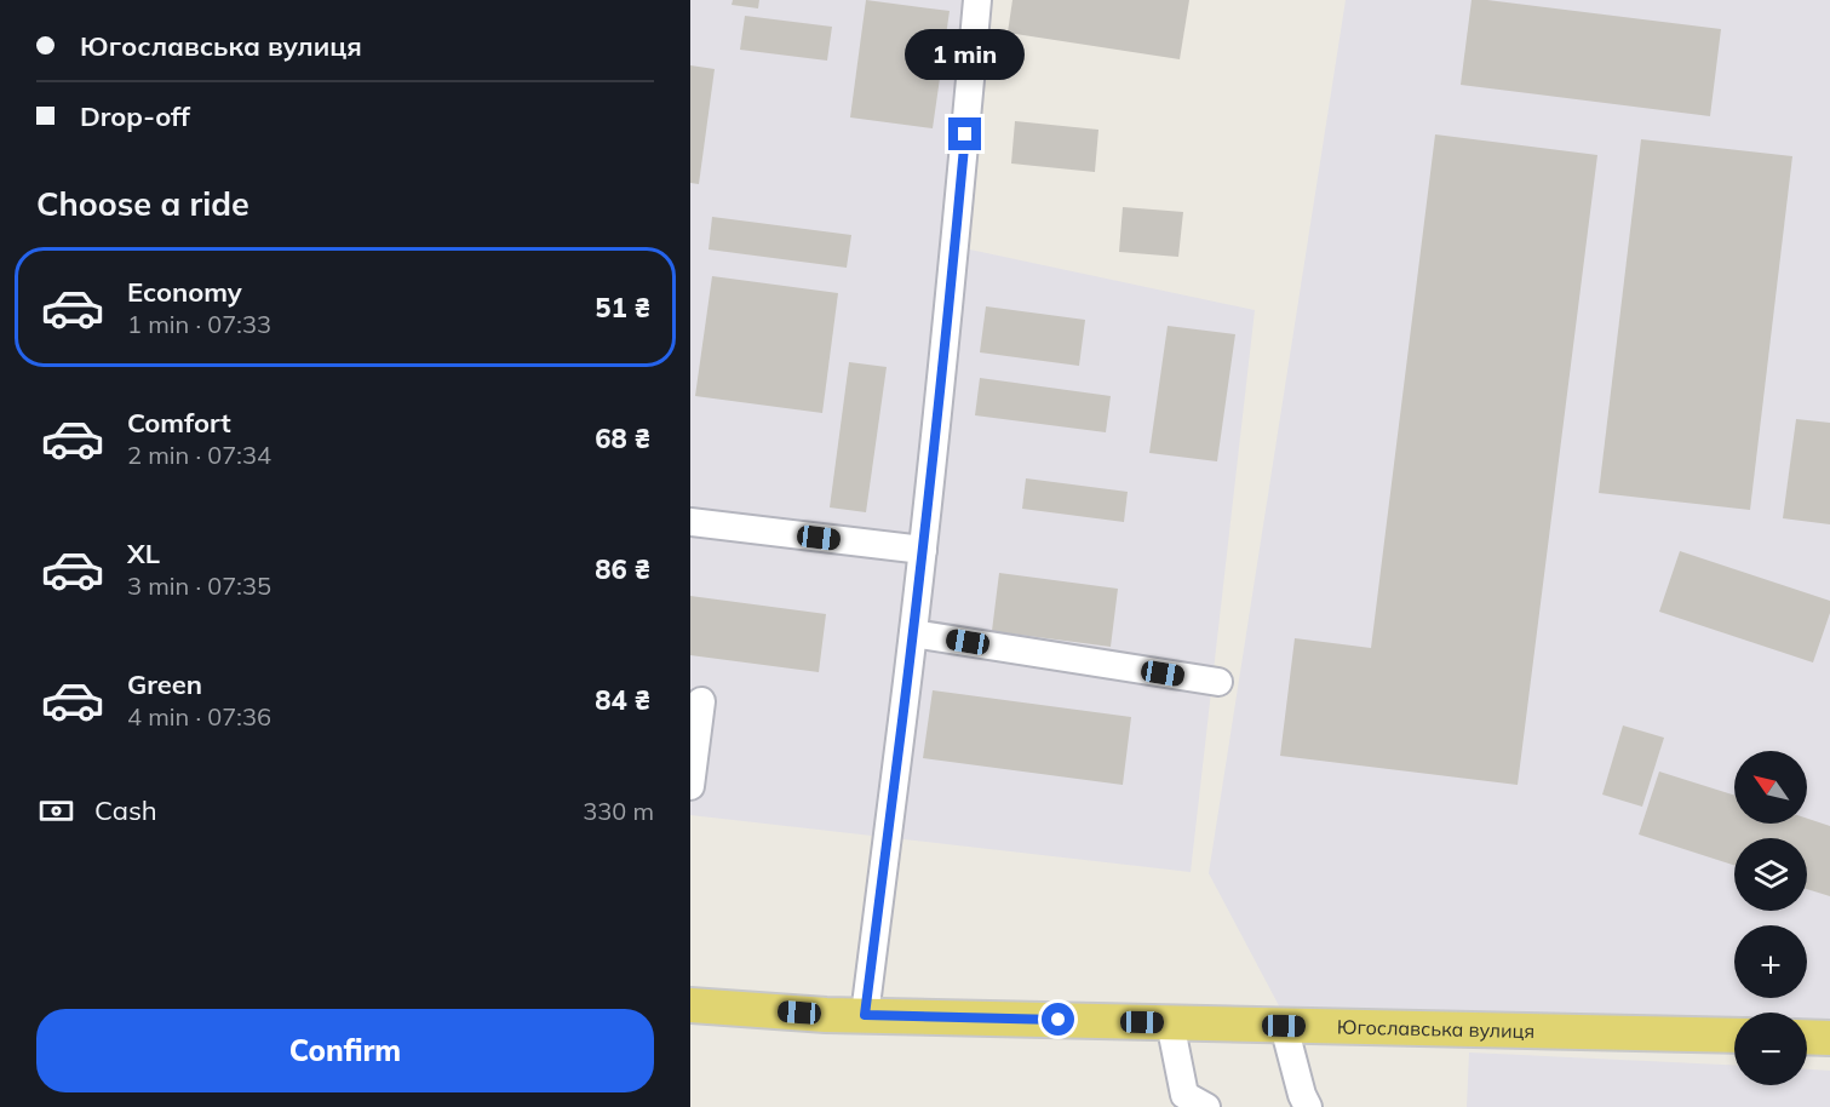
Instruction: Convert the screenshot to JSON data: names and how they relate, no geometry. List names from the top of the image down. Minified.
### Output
{"streets":{"main road":["Югославська вулиця"]},"north":"top left","page":{"banner":["Югославська вулиця","Drop-off"],"bubble":"1 min","heading":"Choose a ride","list":[{"name":"Economy","note":"1 min · 07:33","value":"51 ₴"},{"name":"Comfort","note":"2 min · 07:34","value":"68 ₴"},{"name":"XL","note":"3 min · 07:35","value":"86 ₴"},{"name":"Green","note":"4 min · 07:36","value":"84 ₴"}],"map_buttons":["+","−"],"pay":["Cash","330 m"],"buttons":"Confirm"}}
